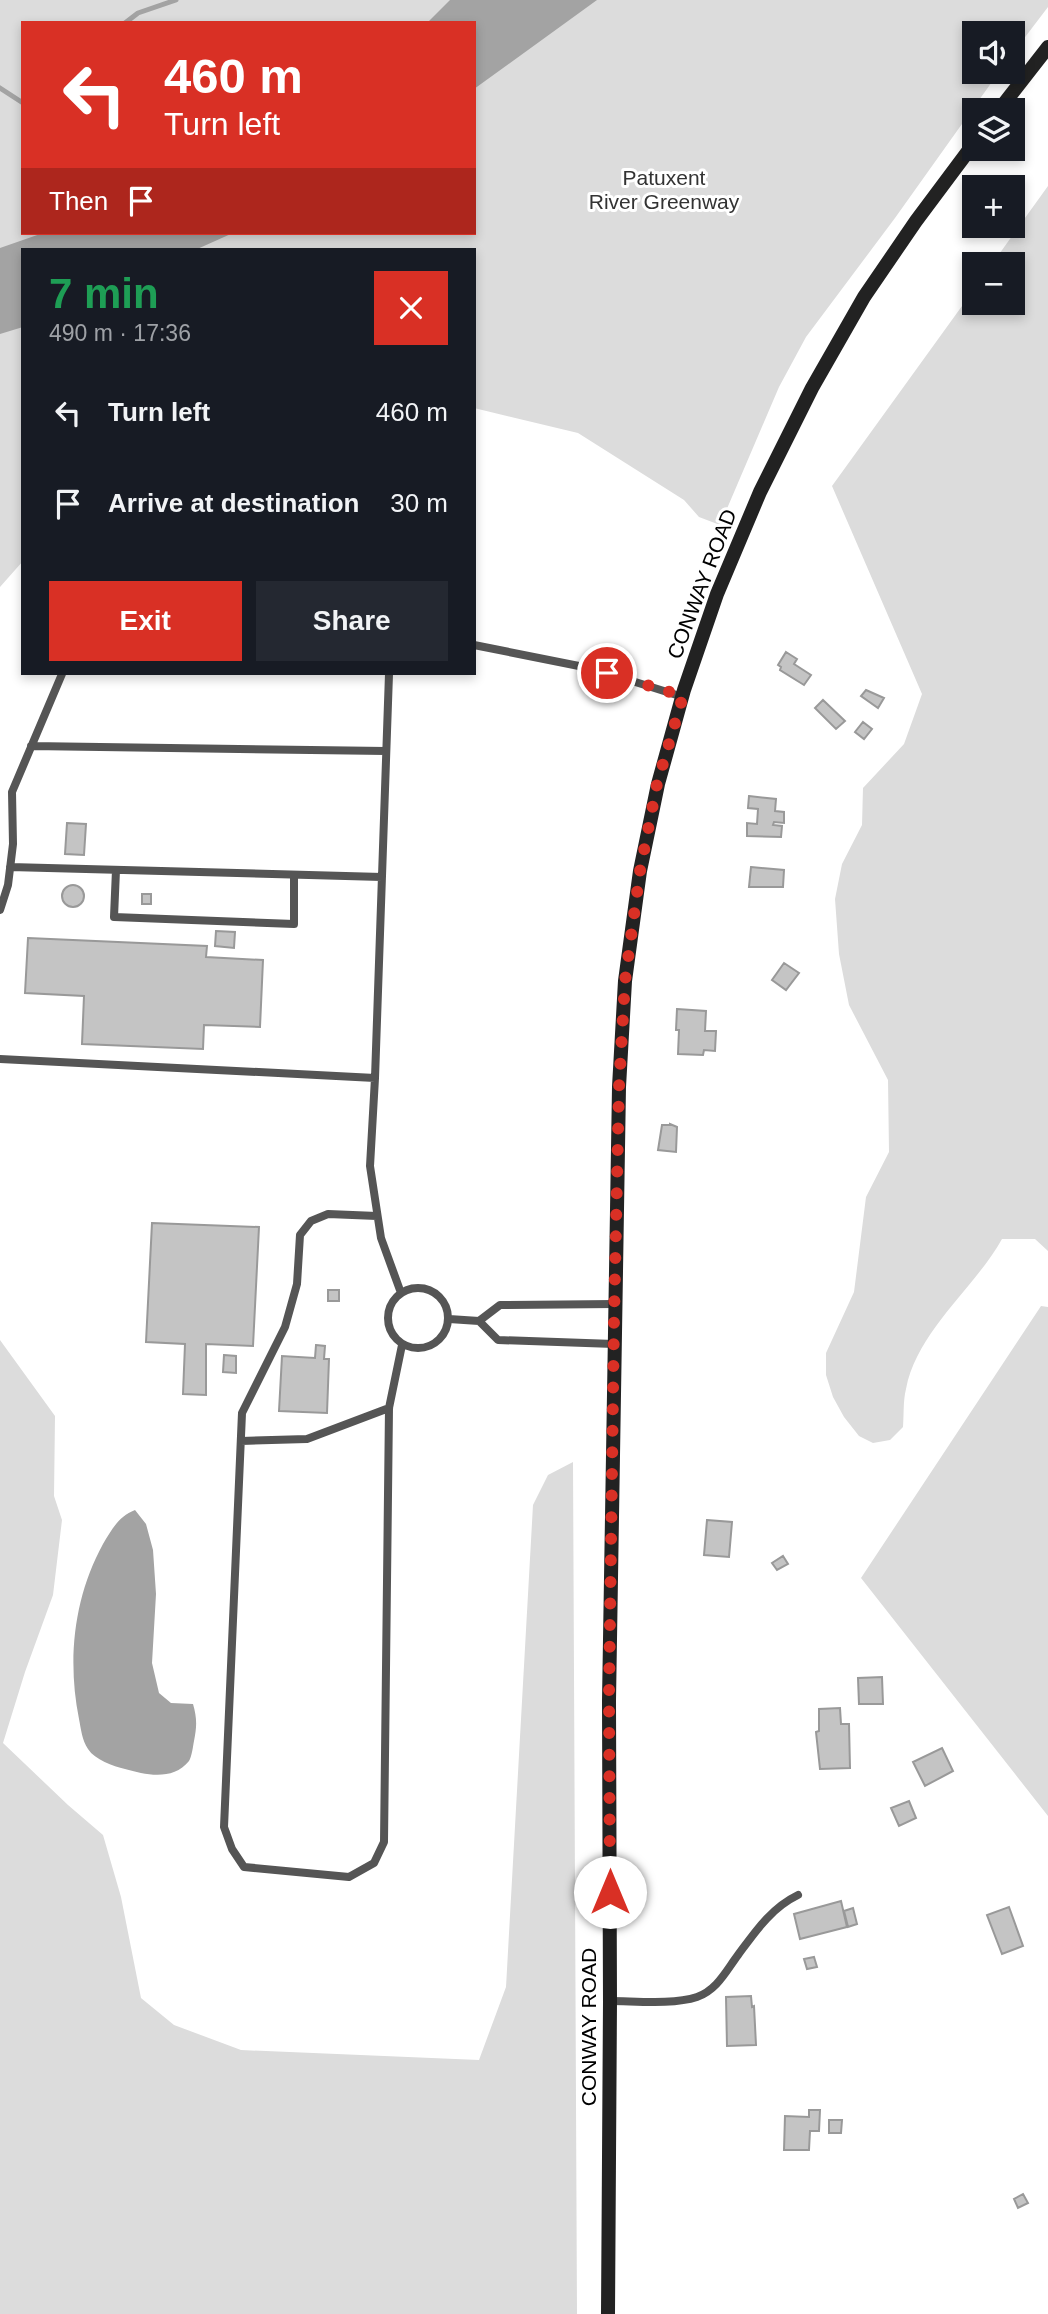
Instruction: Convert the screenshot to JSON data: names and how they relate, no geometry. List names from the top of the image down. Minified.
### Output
{"streets":{"street":["CONWAY ROAD"]},"parks":["Patuxent River Greenway"],"page":{"map_buttons":["+","−"],"turn":["460 m","Turn left"],"then":"Then","heading":["7 min","490 m · 17:36"],"list":[{"name":"Turn left","value":"460 m"},{"name":"Arrive at destination","value":"30 m"}],"buttons":["Exit","Share"]}}
